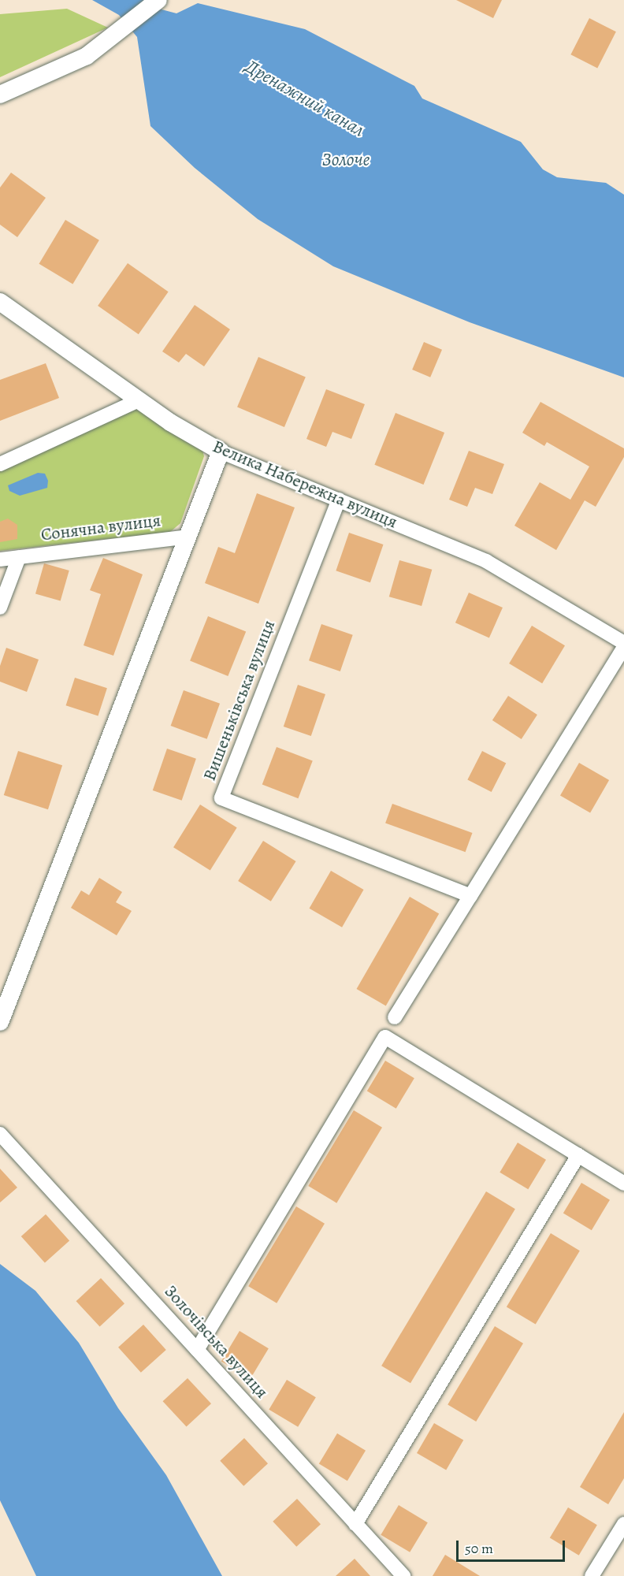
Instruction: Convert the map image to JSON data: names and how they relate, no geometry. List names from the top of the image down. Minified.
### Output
{"streets":{"street":["Велика Набережна вулиця","Сонячна вулиця","Вишеньківська вулиця","Золочівська вулиця"]},"crossings":[["Велика Набережна вулиця","Вишеньківська вулиця"]],"water":["Дренажний канал","Золоче"],"scale_bar":"50 m"}
